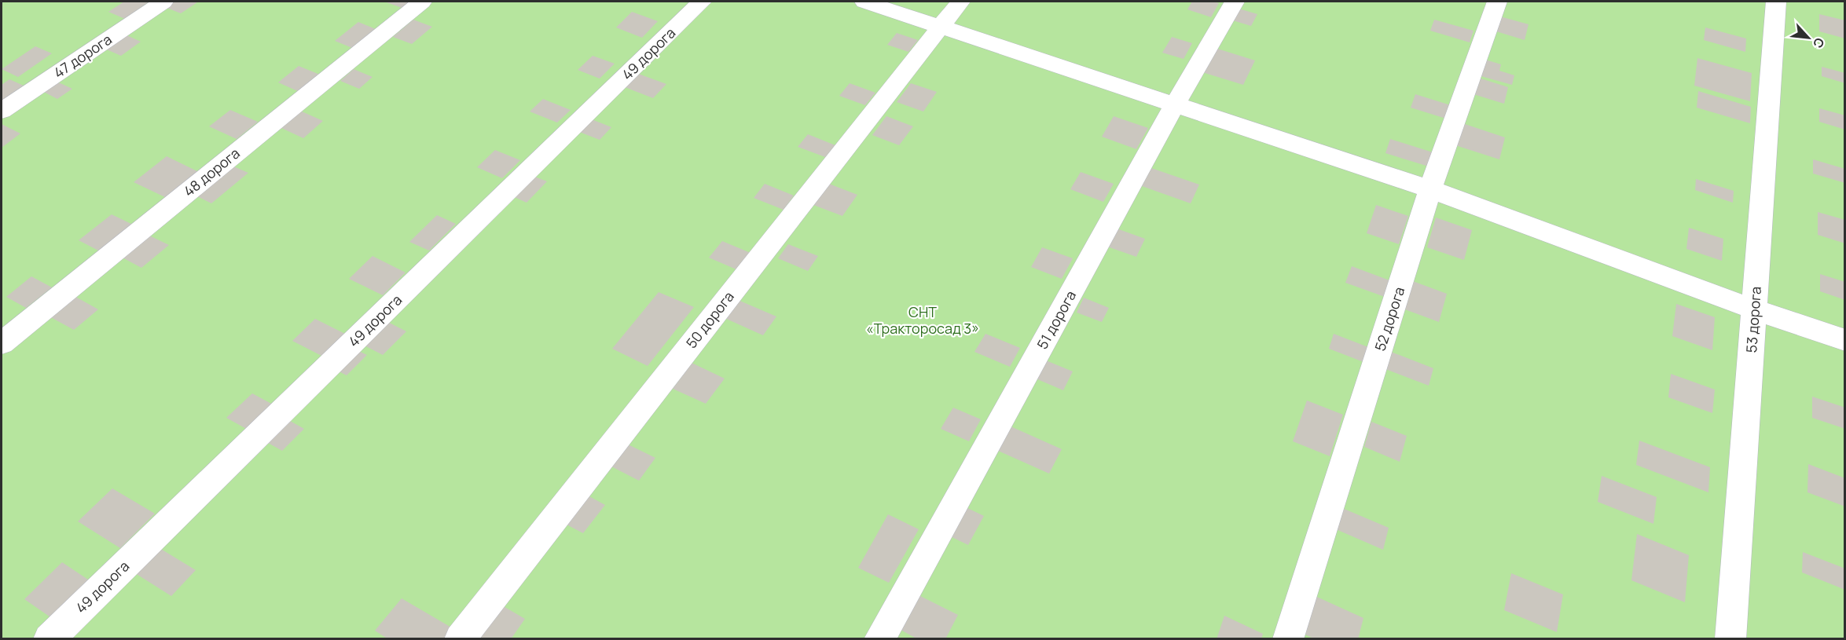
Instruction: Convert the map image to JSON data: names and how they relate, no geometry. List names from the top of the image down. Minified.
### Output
{"streets":{"street":["49 дорога","47 дорога","48 дорога","52 дорога","50 дорога","51 дорога","53 дорога"]},"parks":["СНТ «Тракторосад 3»"],"north":"bottom right"}
